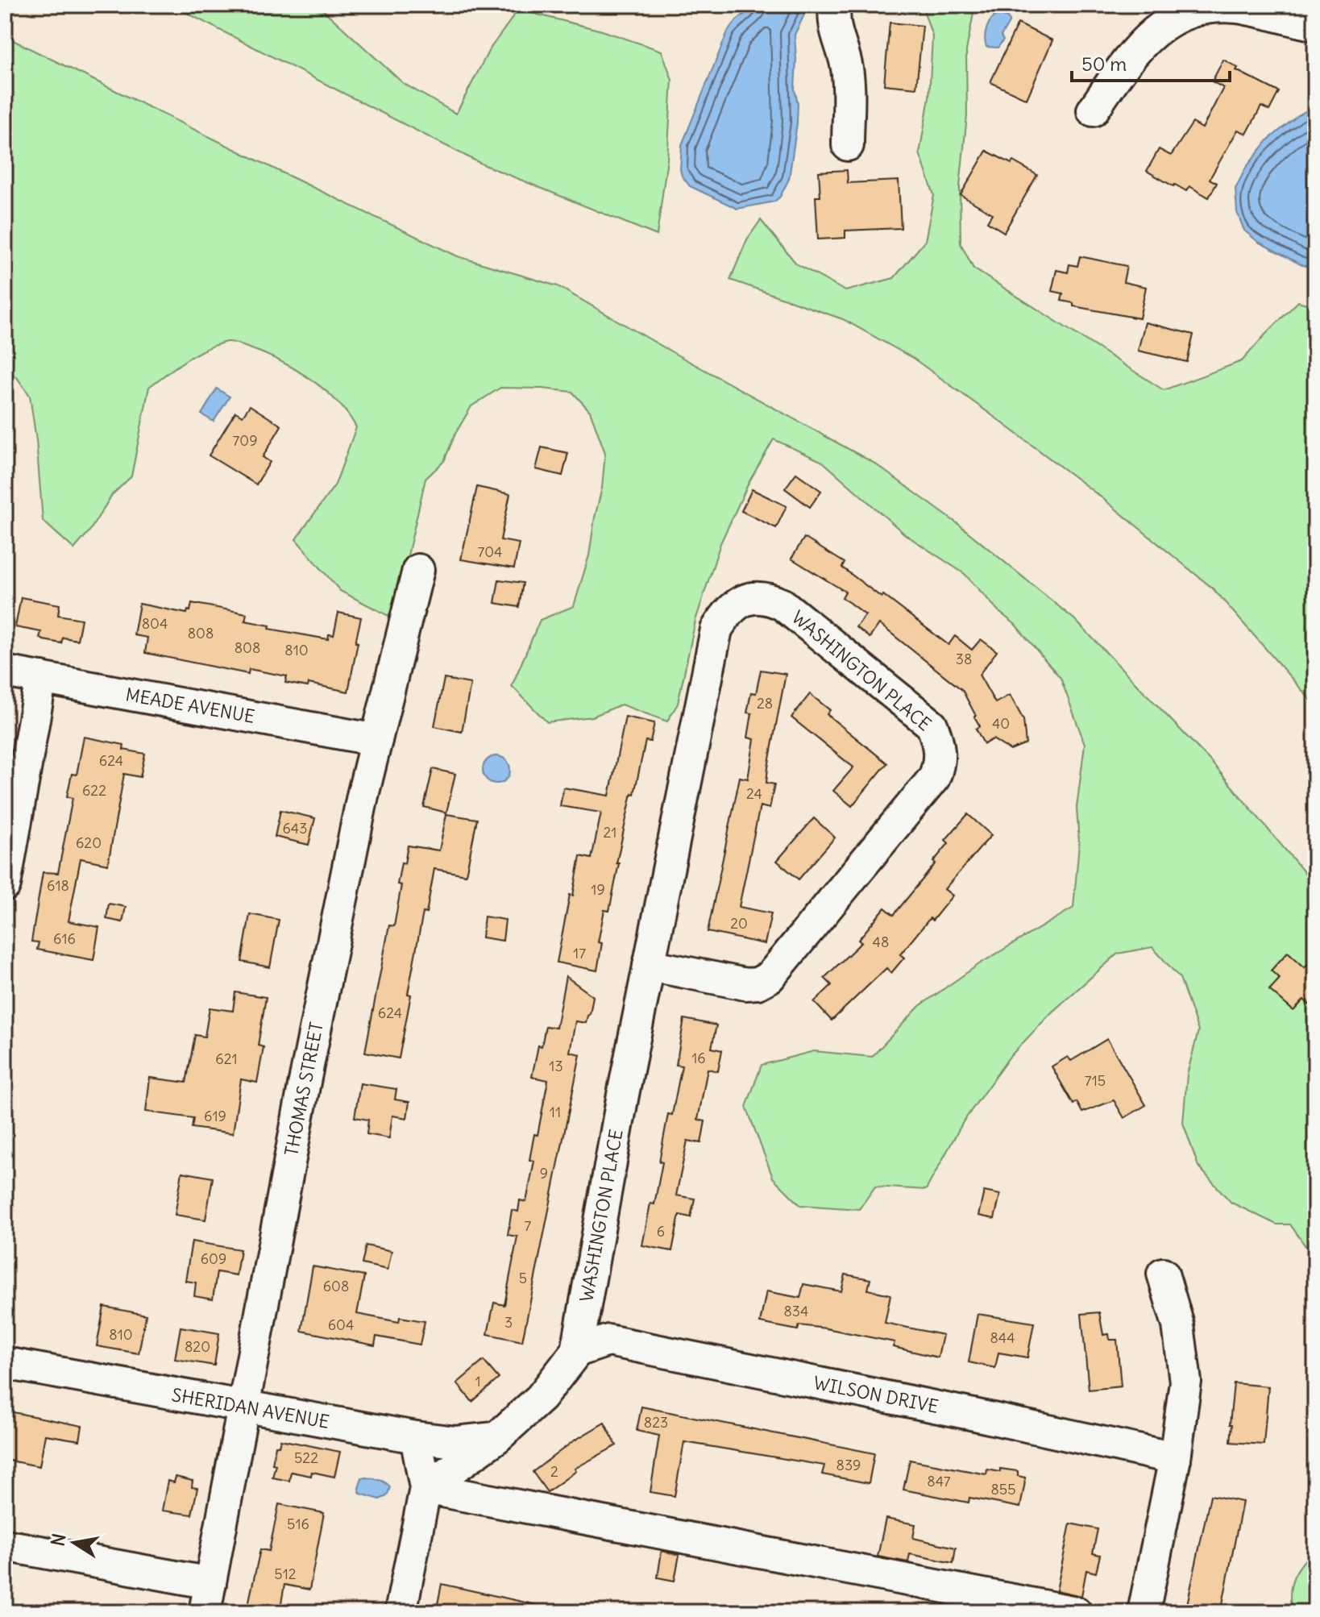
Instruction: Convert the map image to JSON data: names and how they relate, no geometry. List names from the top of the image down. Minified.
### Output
{"streets":{"street":["WASHINGTON PLACE","MEADE AVENUE","THOMAS STREET","WILSON DRIVE","SHERIDAN AVENUE"]},"crossings":[["WASHINGTON PLACE","WILSON DRIVE"],["WASHINGTON PLACE","SHERIDAN AVENUE"],["MEADE AVENUE","THOMAS STREET"],["THOMAS STREET","SHERIDAN AVENUE"]],"house_numbers":["709","704","804","808","808","810","38","28","40","624","622","24","643","21","620","618","19","20","616","48","17","624","16","621","13","715","11","619","9","7","6","609","5","608","834","3","604","810","844","820","1","823","522","839","2","847","855","516","512"],"scale_bar":"50 m","north":"left"}
